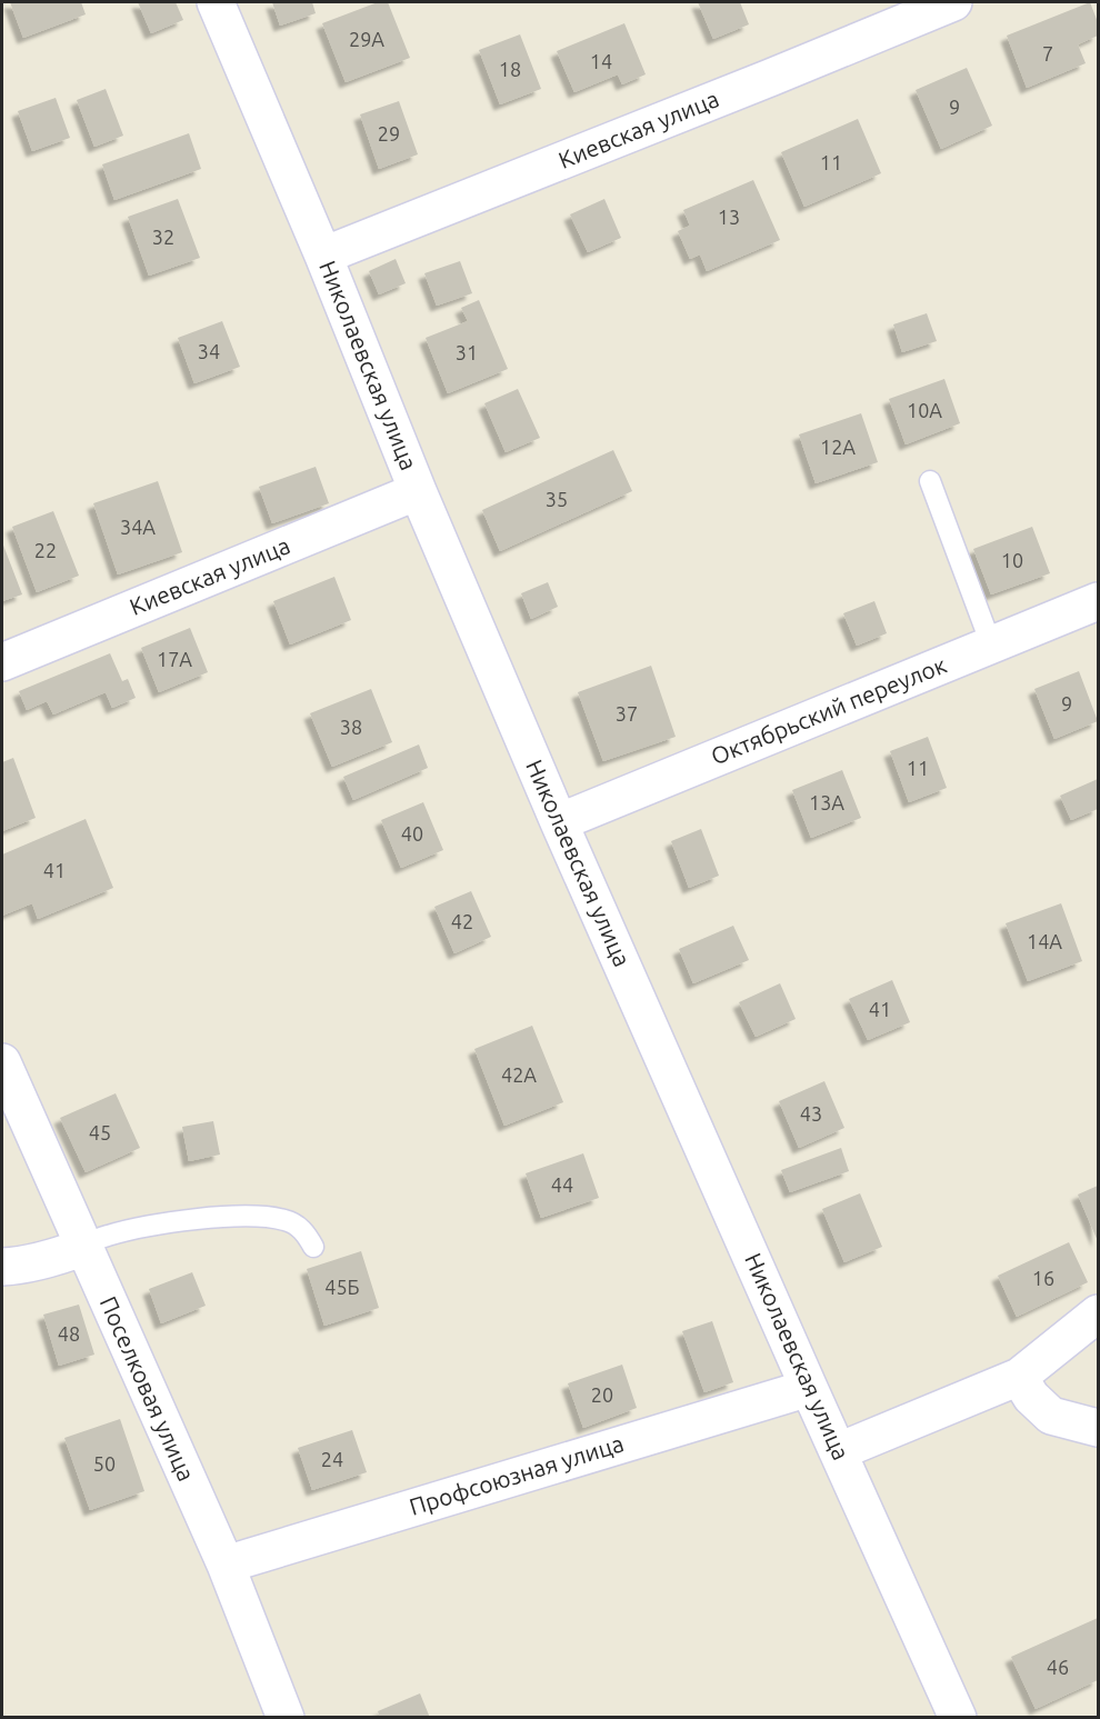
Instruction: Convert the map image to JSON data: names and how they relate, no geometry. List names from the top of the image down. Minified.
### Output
{"streets":{"street":["Киевская улица","Николаевская улица","Октябрьский переулок","Поселковая улица","Профсоюзная улица"]},"crossings":[["Киевская улица","Николаевская улица"],["Николаевская улица","Октябрьский переулок"],["Николаевская улица","Профсоюзная улица"],["Поселковая улица","Профсоюзная улица"]],"house_numbers":["29А","7","14","18","9","29","11","13","32","34","31","10А","12А","35","34А","22","10","17А","9","37","38","11","13А","40","41","42","14А","41","42А","43","45","44","16","45Б","48","20","24","50","46"]}
